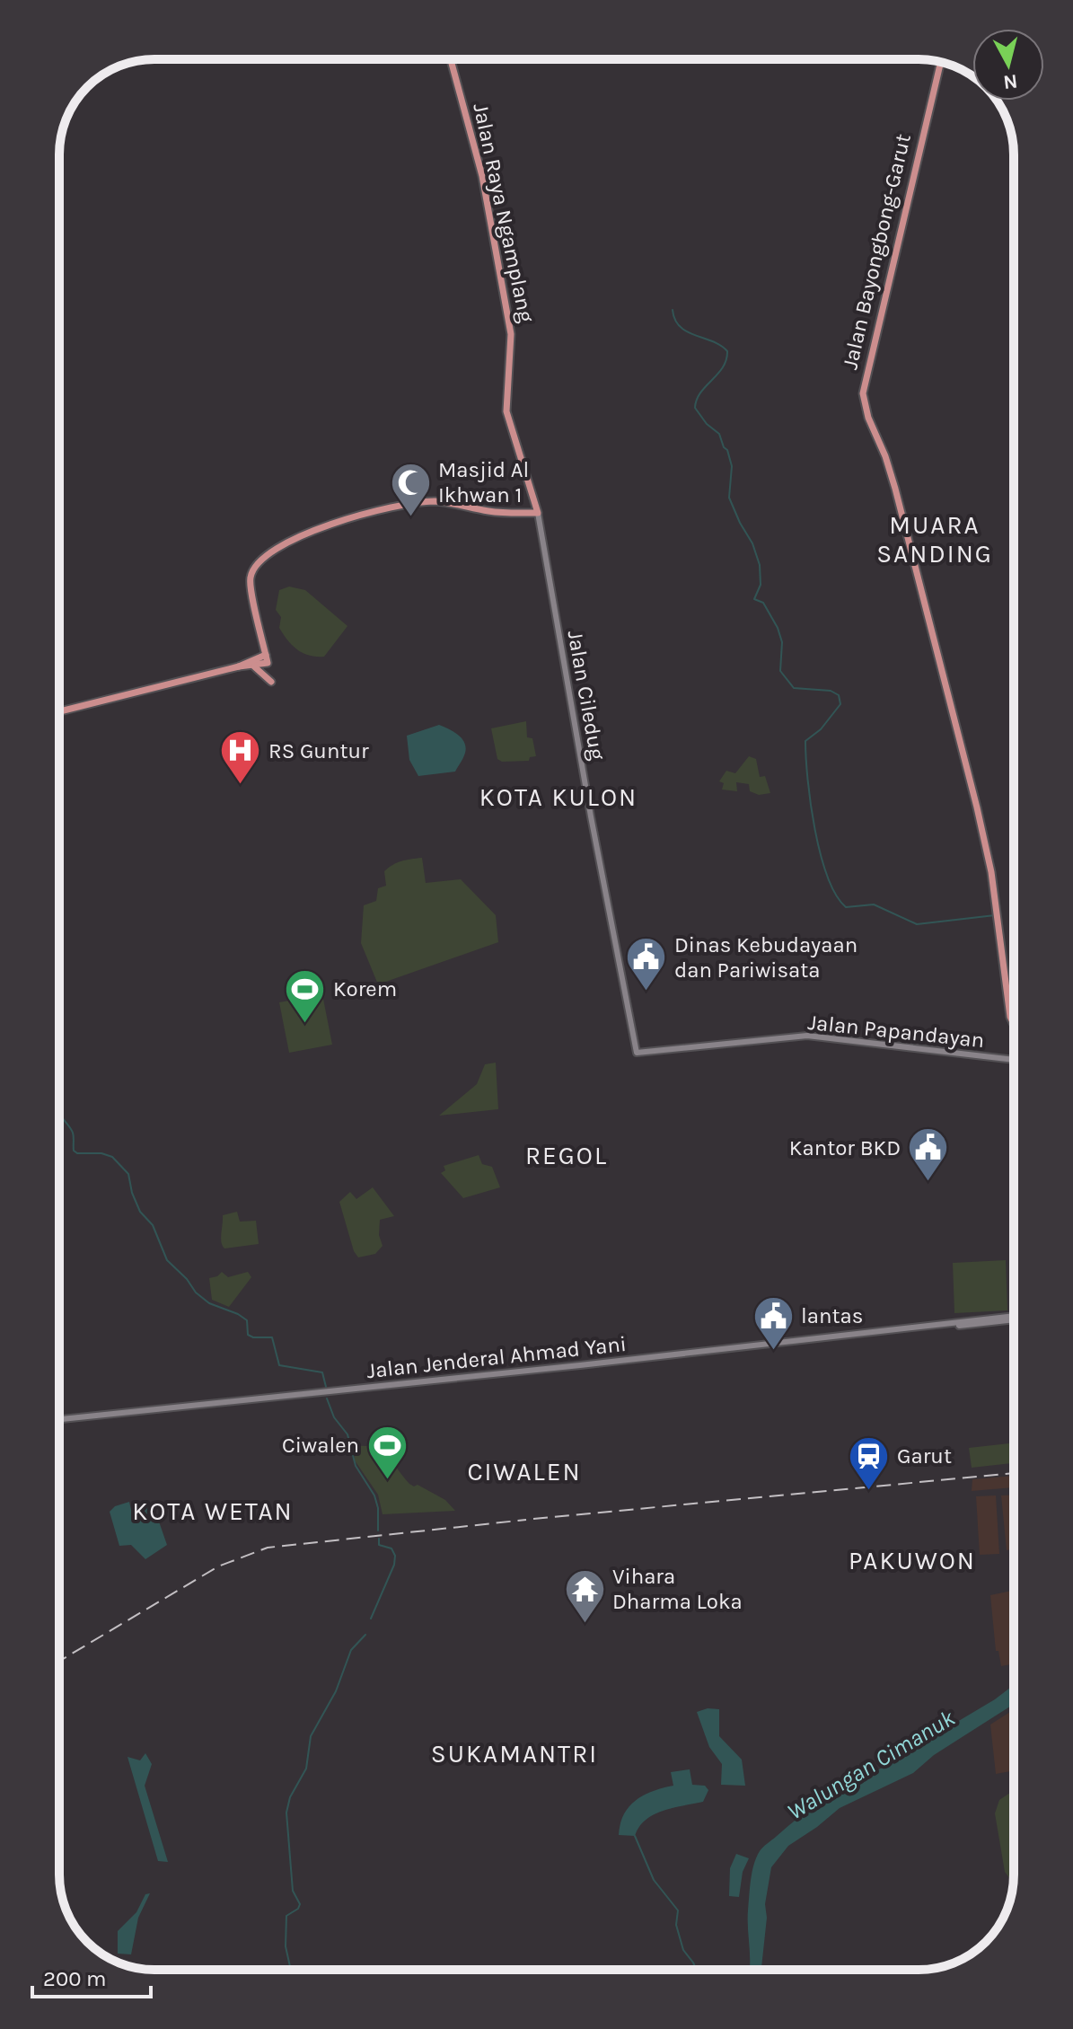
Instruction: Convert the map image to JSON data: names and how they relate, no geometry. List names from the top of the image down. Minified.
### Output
{"streets":{"main road":["Jalan Raya Ngamplang","Jalan Bayongbong-Garut","Jalan Ciledug","Jalan Papandayan","Jalan Jenderal Ahmad Yani"]},"crossings":[["Jalan Raya Ngamplang","Jalan Ciledug"],["Jalan Ciledug","Jalan Papandayan"]],"districts":["MUARA SANDING","KOTA KULON","REGOL","CIWALEN","KOTA WETAN","PAKUWON","SUKAMANTRI"],"water":["Walungan Cimanuk"],"places":{"mosque":["Masjid Al Ikhwan 1"],"hospital":["RS Guntur"],"public building":["Dinas Kebudayaan dan Pariwisata","Kantor BKD","lantas"],"sports":["Korem","Ciwalen"],"station":["Garut"],"temple":["Vihara Dharma Loka"]},"scale_bar":"200 m","north":"bottom"}
